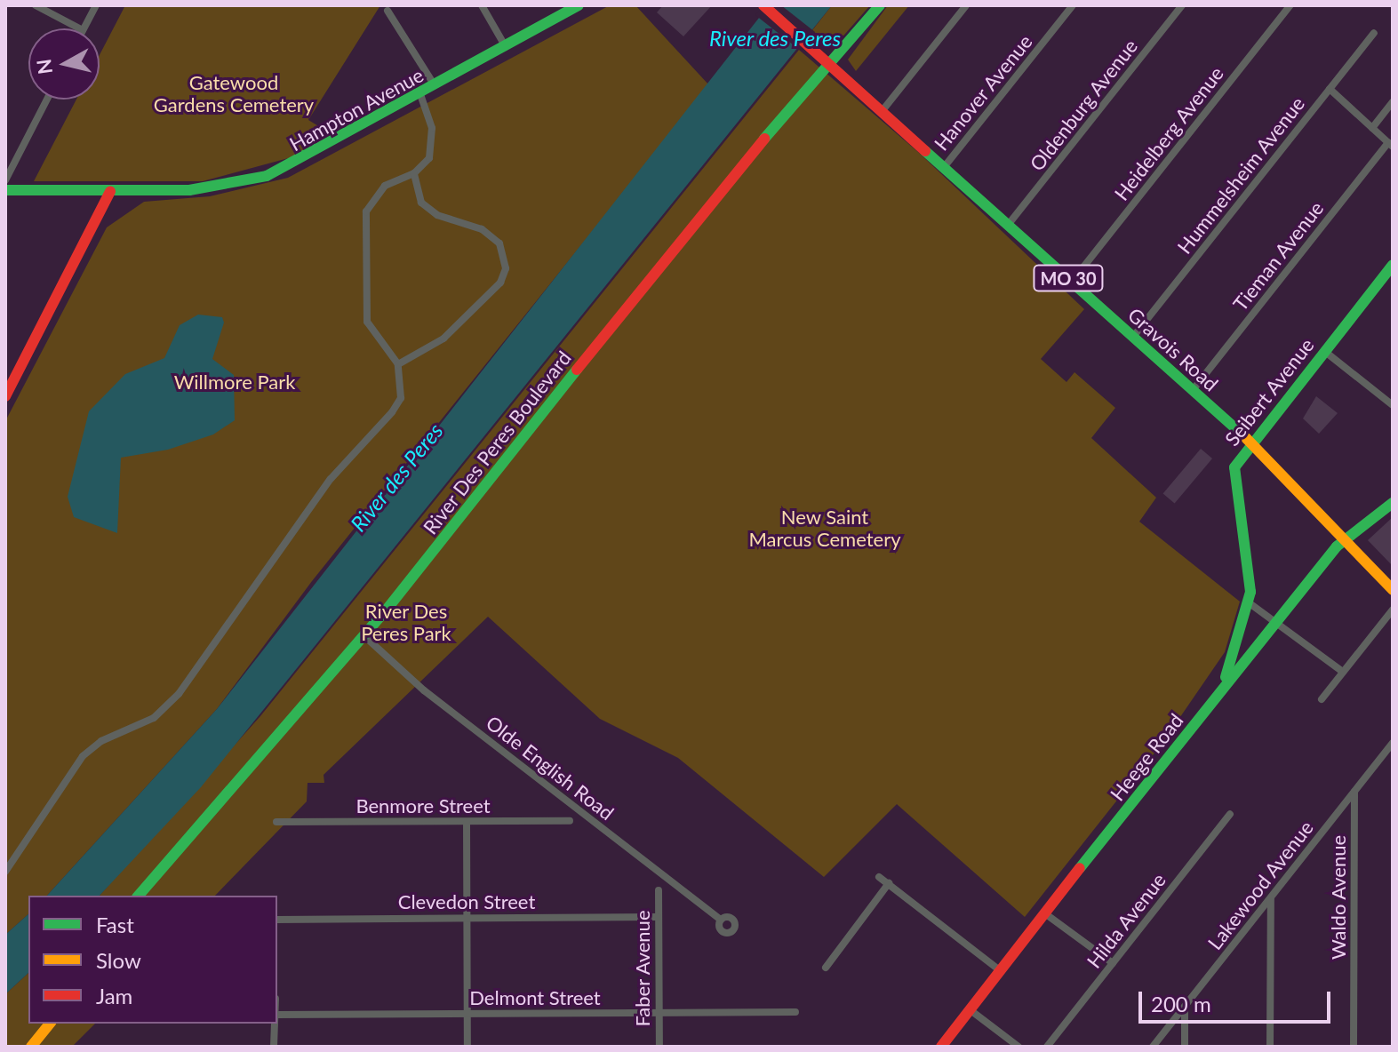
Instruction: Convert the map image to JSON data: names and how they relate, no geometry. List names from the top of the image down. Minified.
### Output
{"streets":{"main road":["Hampton Avenue","MO 30","Gravois Road","Seibert Avenue","River Des Peres Boulevard","Heege Road"],"street":["Hanover Avenue","Oldenburg Avenue","Heidelberg Avenue","Hummelsheim Avenue","Tieman Avenue","Olde English Road","Benmore Street","Lakewood Avenue","Waldo Avenue","Clevedon Street","Hilda Avenue","Faber Avenue","Delmont Street"]},"crossings":[["Hanover Avenue","Gravois Road"],["Oldenburg Avenue","Gravois Road"],["Heidelberg Avenue","Gravois Road"],["Hummelsheim Avenue","Gravois Road"],["Tieman Avenue","Gravois Road"],["MO 30","Gravois Road"],["MO 30","River Des Peres Boulevard"],["Gravois Road","Seibert Avenue"],["Gravois Road","Heege Road"],["Seibert Avenue","Heege Road"],["River Des Peres Boulevard","Olde English Road"],["Lakewood Avenue","Waldo Avenue"],["Clevedon Street","Faber Avenue"],["Faber Avenue","Delmont Street"]],"water":["River des Peres"],"parks":["Gatewood Gardens Cemetery","Willmore Park","New Saint Marcus Cemetery","River Des Peres Park"],"legend":["Fast","Slow","Jam"],"scale_bar":"200 m","north":"left"}
